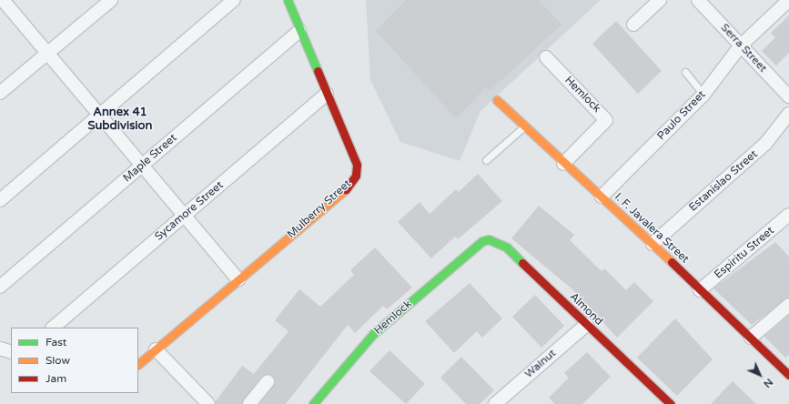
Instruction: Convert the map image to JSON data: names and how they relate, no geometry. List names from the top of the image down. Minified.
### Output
{"streets":{"street":["Serra Street","Hemlock","Paulo Street","Maple Street","Estanislao Street","Mulberry Street","Sycamore Street","I. F. Javalera Street","Espiritu Street","Almond","Walnut"]},"crossings":[["Serra Street","Paulo Street"],["Hemlock","I. F. Javalera Street"],["Hemlock","Almond"],["Paulo Street","I. F. Javalera Street"],["Maple Street","Mulberry Street"],["Estanislao Street","I. F. Javalera Street"],["Mulberry Street","Sycamore Street"],["I. F. Javalera Street","Espiritu Street"],["Almond","Walnut"]],"districts":["Annex 41 Subdivision"],"legend":["Fast","Slow","Jam"],"north":"bottom right"}
